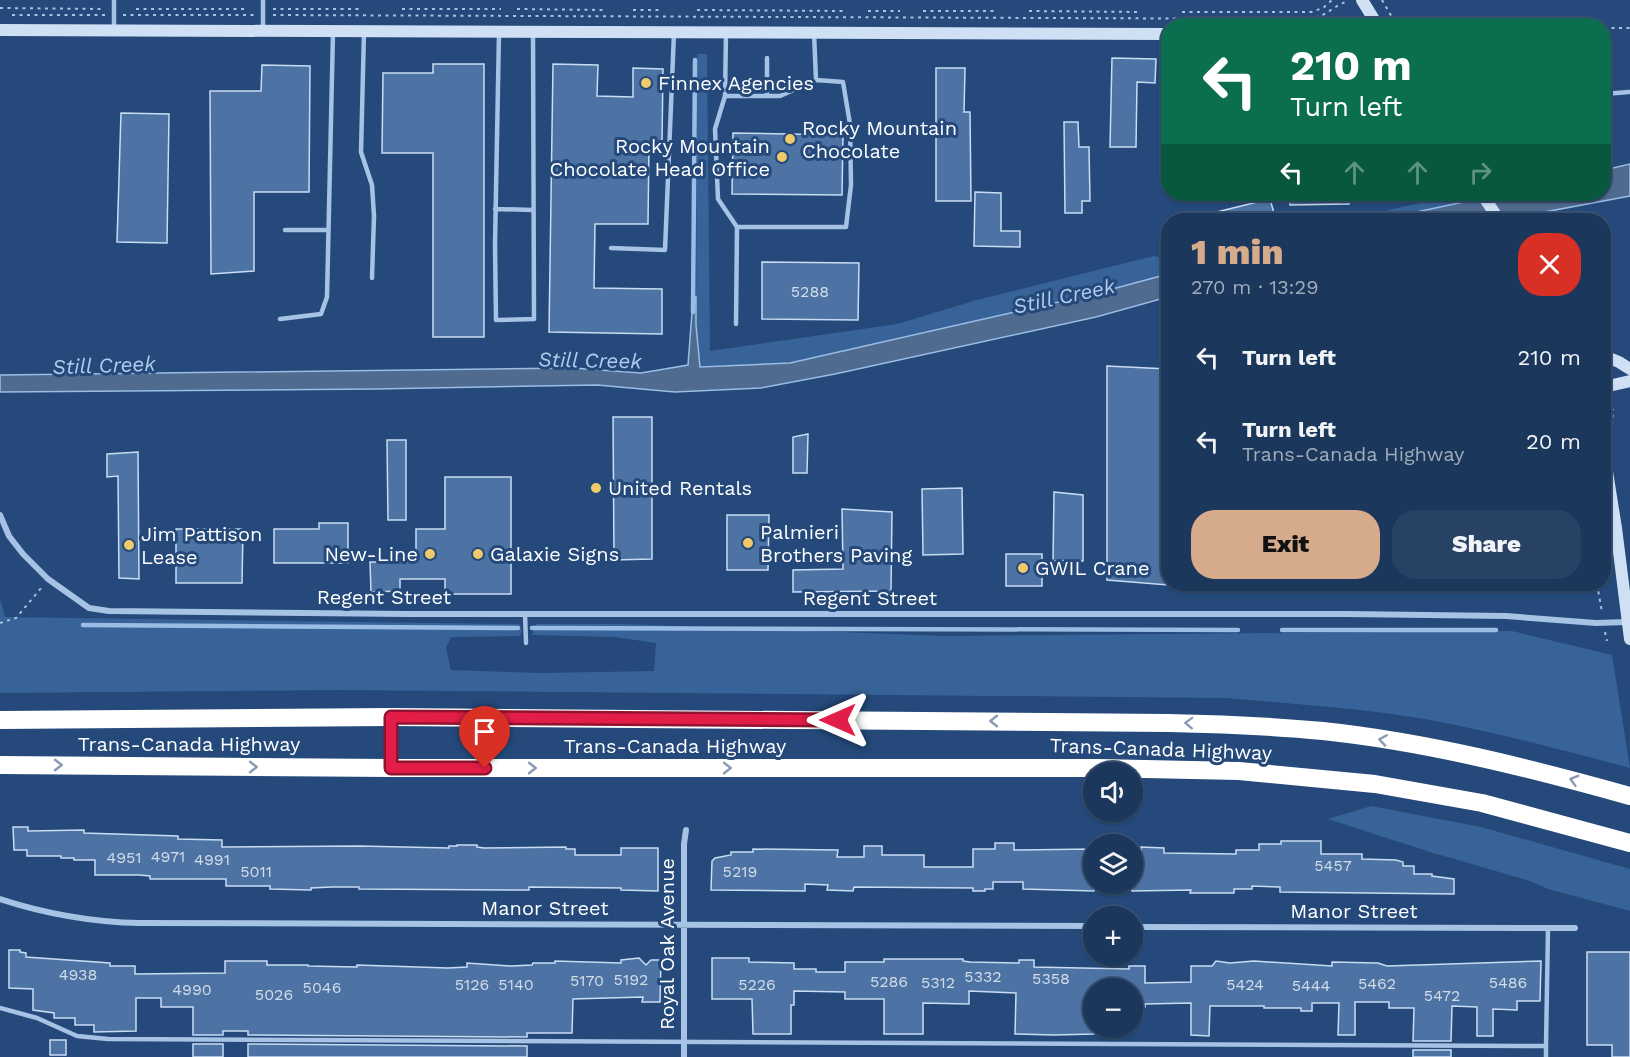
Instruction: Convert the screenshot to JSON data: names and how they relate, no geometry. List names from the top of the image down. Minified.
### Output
{"streets":{"highway":["Trans-Canada Highway"],"street":["Regent Street","Manor Street","Royal Oak Avenue"]},"crossings":[["Manor Street","Royal Oak Avenue"]],"water":["Still Creek"],"places":["Finnex Agencies","Rocky Mountain Chocolate","Rocky Mountain Chocolate Head Office","United Rentals","Palmieri Brothers Paving","Jim Pattison Lease","New-Line","Galaxie Signs","GWIL Crane"],"house_numbers":["5288","4971","4951","4991","5457","5011","5219","4938","5332","5358","5192","5170","5286","5312","5486","5462","5126","5140","5226","5424","5444","5046","4990","5026","5472"],"page":{"turn":["210 m","Turn left"],"heading":["1 min","270 m · 13:29"],"list":[{"name":"Turn left","value":"210 m"},{"name":"Turn left","note":"Trans-Canada Highway","value":"20 m"}],"buttons":["Exit","Share"],"map_buttons":["+","−"]}}
